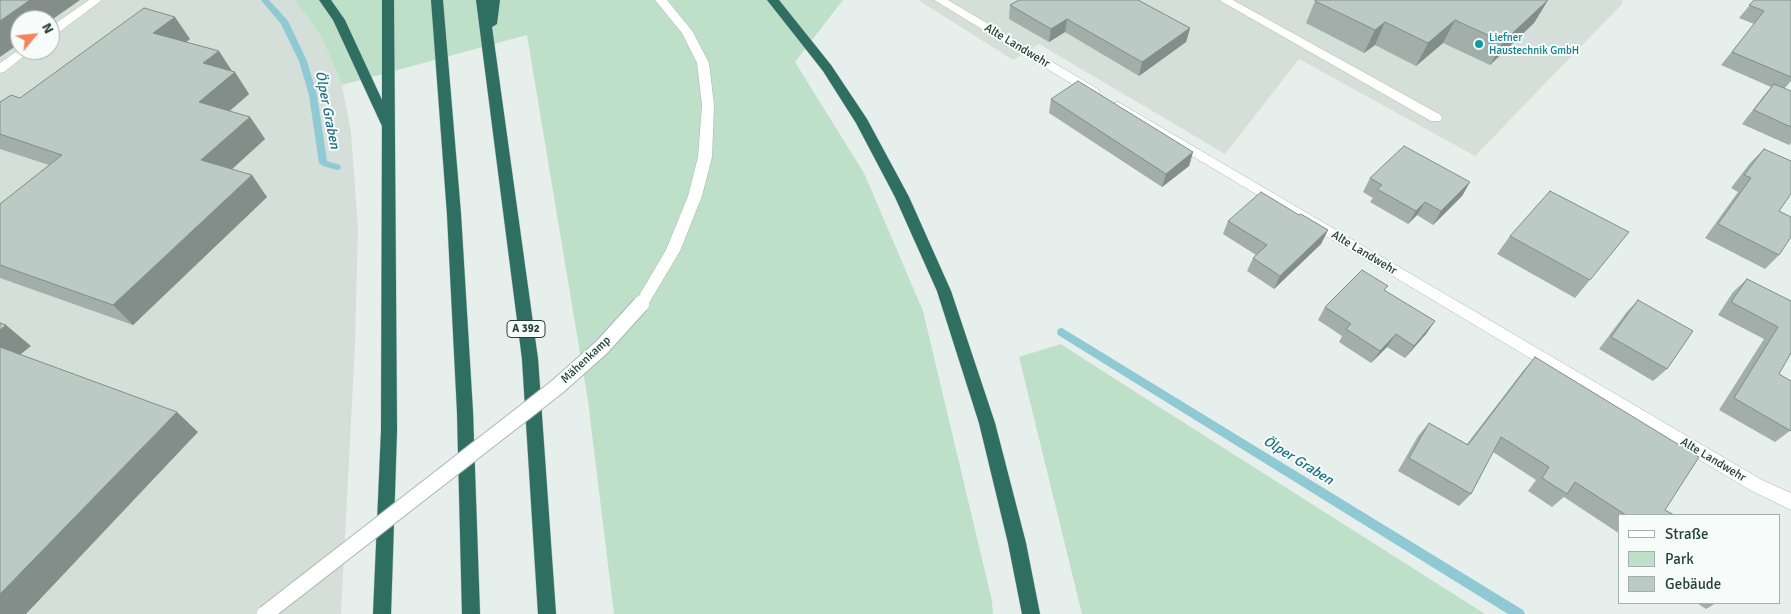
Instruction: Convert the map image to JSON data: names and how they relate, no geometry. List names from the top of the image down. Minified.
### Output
{"streets":{"highway":["A 392"],"street":["Alte Landwehr","Mähenkamp"]},"water":["Ölper Graben"],"places":["Liefner Haustechnik GmbH"],"legend":["Straße","Park","Gebäude"],"north":"top right"}
